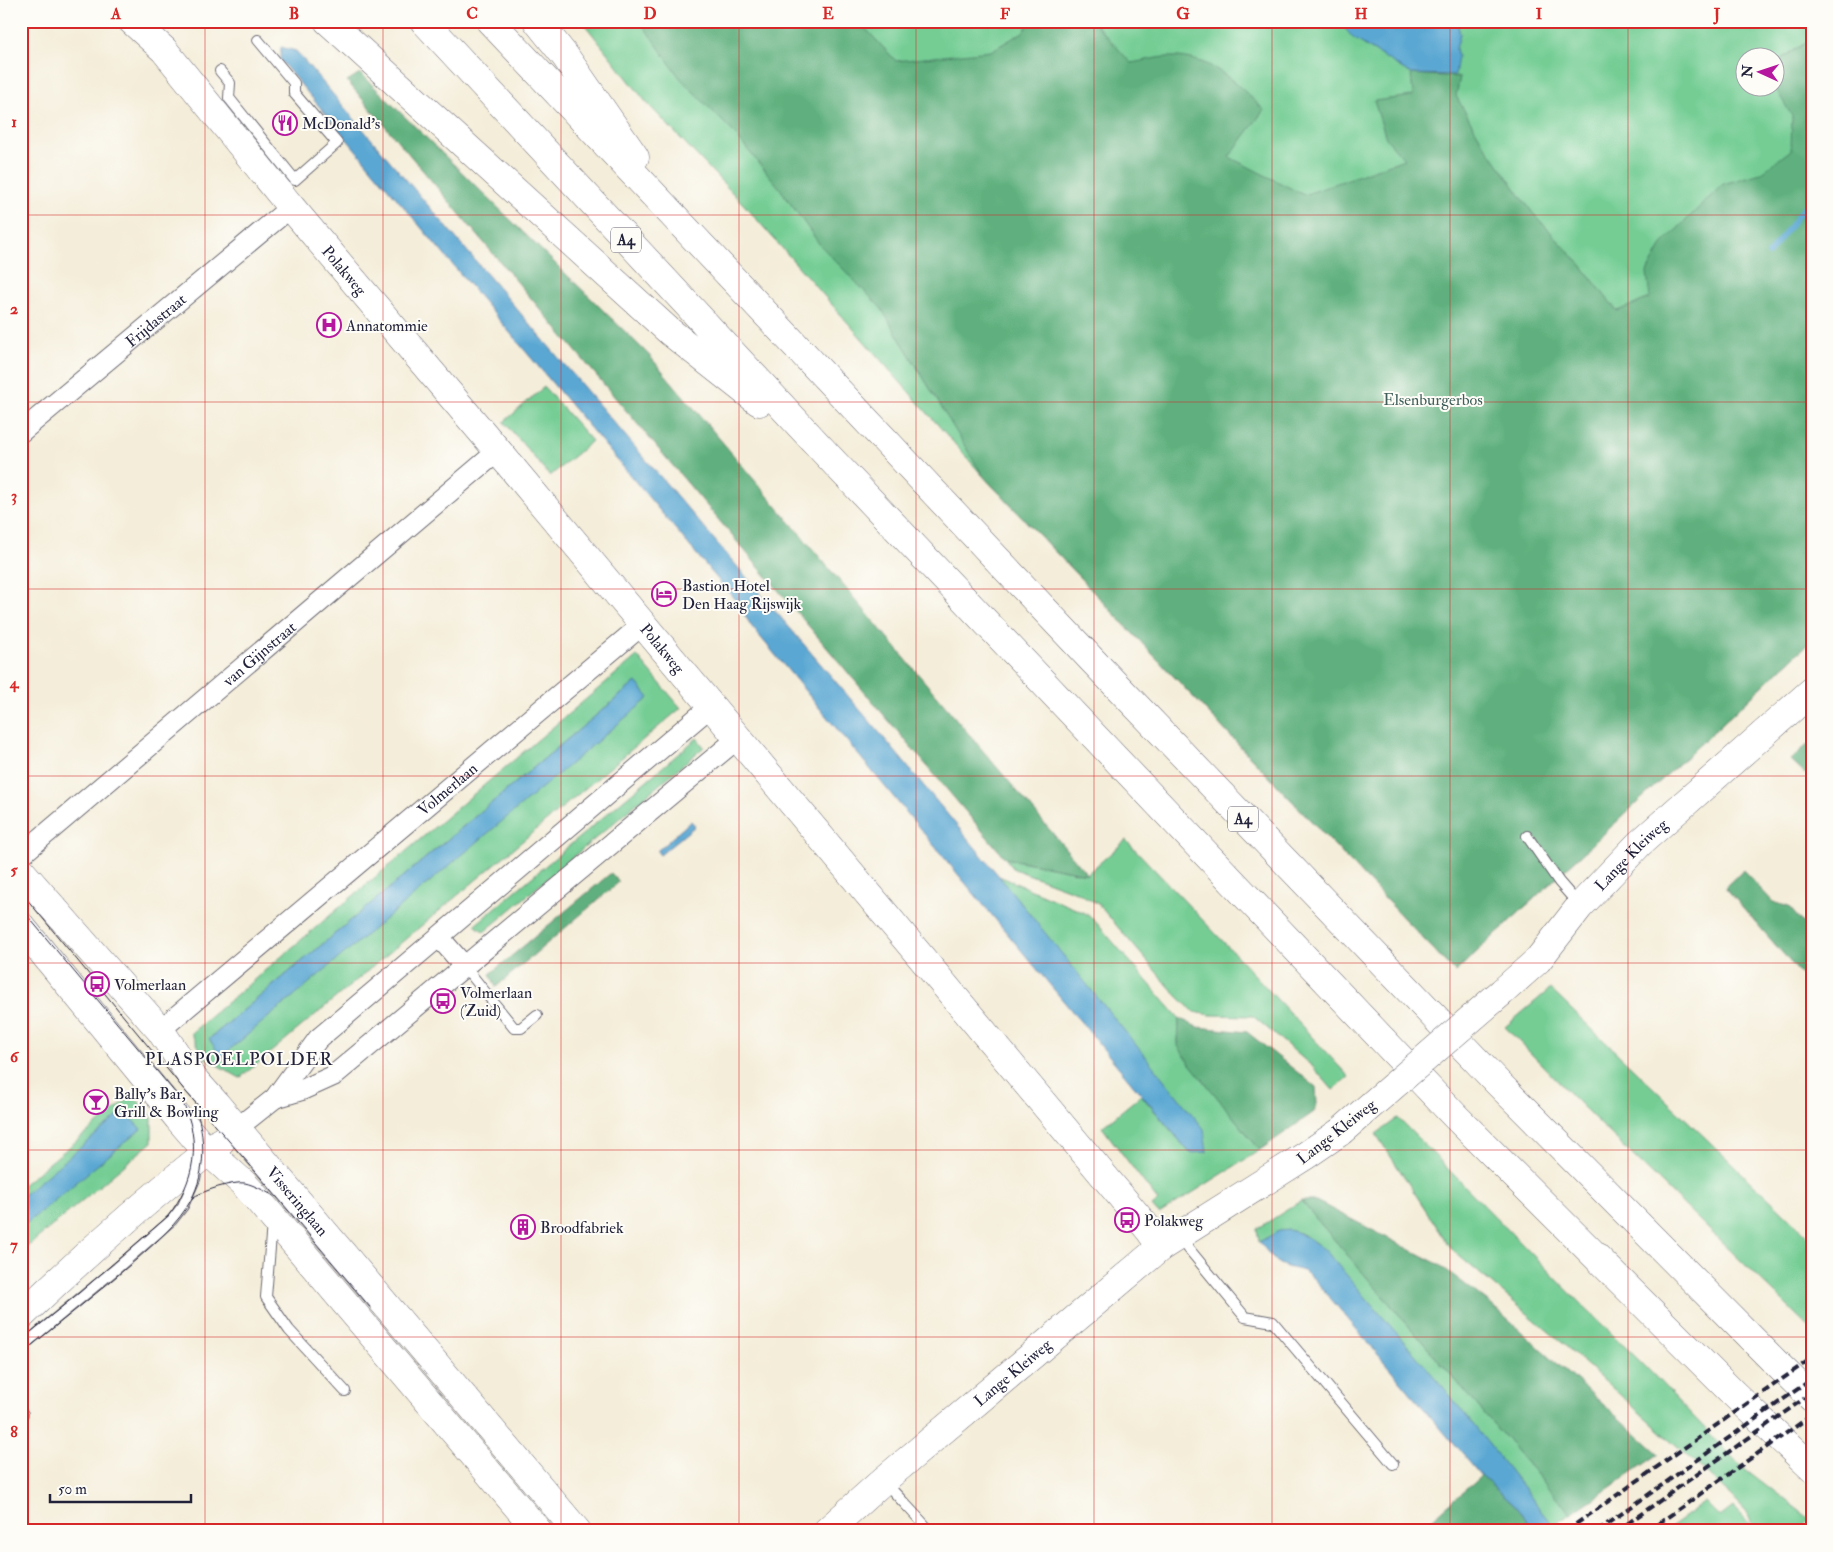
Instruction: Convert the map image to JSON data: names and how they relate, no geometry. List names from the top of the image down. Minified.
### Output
{"streets":{"main road":["A4","Polakweg","Lange Kleiweg","Visseringlaan"],"street":["Frijdastraat","van Gijnstraat","Volmerlaan"]},"crossings":[["Polakweg","Frijdastraat"],["Polakweg","van Gijnstraat"],["Polakweg","Volmerlaan"],["Polakweg","Lange Kleiweg"],["Volmerlaan","Visseringlaan"]],"districts":["PLASPOELPOLDER"],"parks":["Elsenburgerbos"],"places":{"restaurant":["McDonald's"],"hospital":["Annatommie"],"hotel":["Bastion Hotel Den Haag Rijswijk"],"bus stop":["Volmerlaan","Volmerlaan (Zuid)","Polakweg"],"bar":["Bally's Bar, Grill & Bowling"],"building":["Broodfabriek"]},"scale_bar":"50 m","north":"left","grid":{"columns":["A","B","C","D","E","F","G","H","I","J"],"rows":["1","2","3","4","5","6","7","8"]}}
